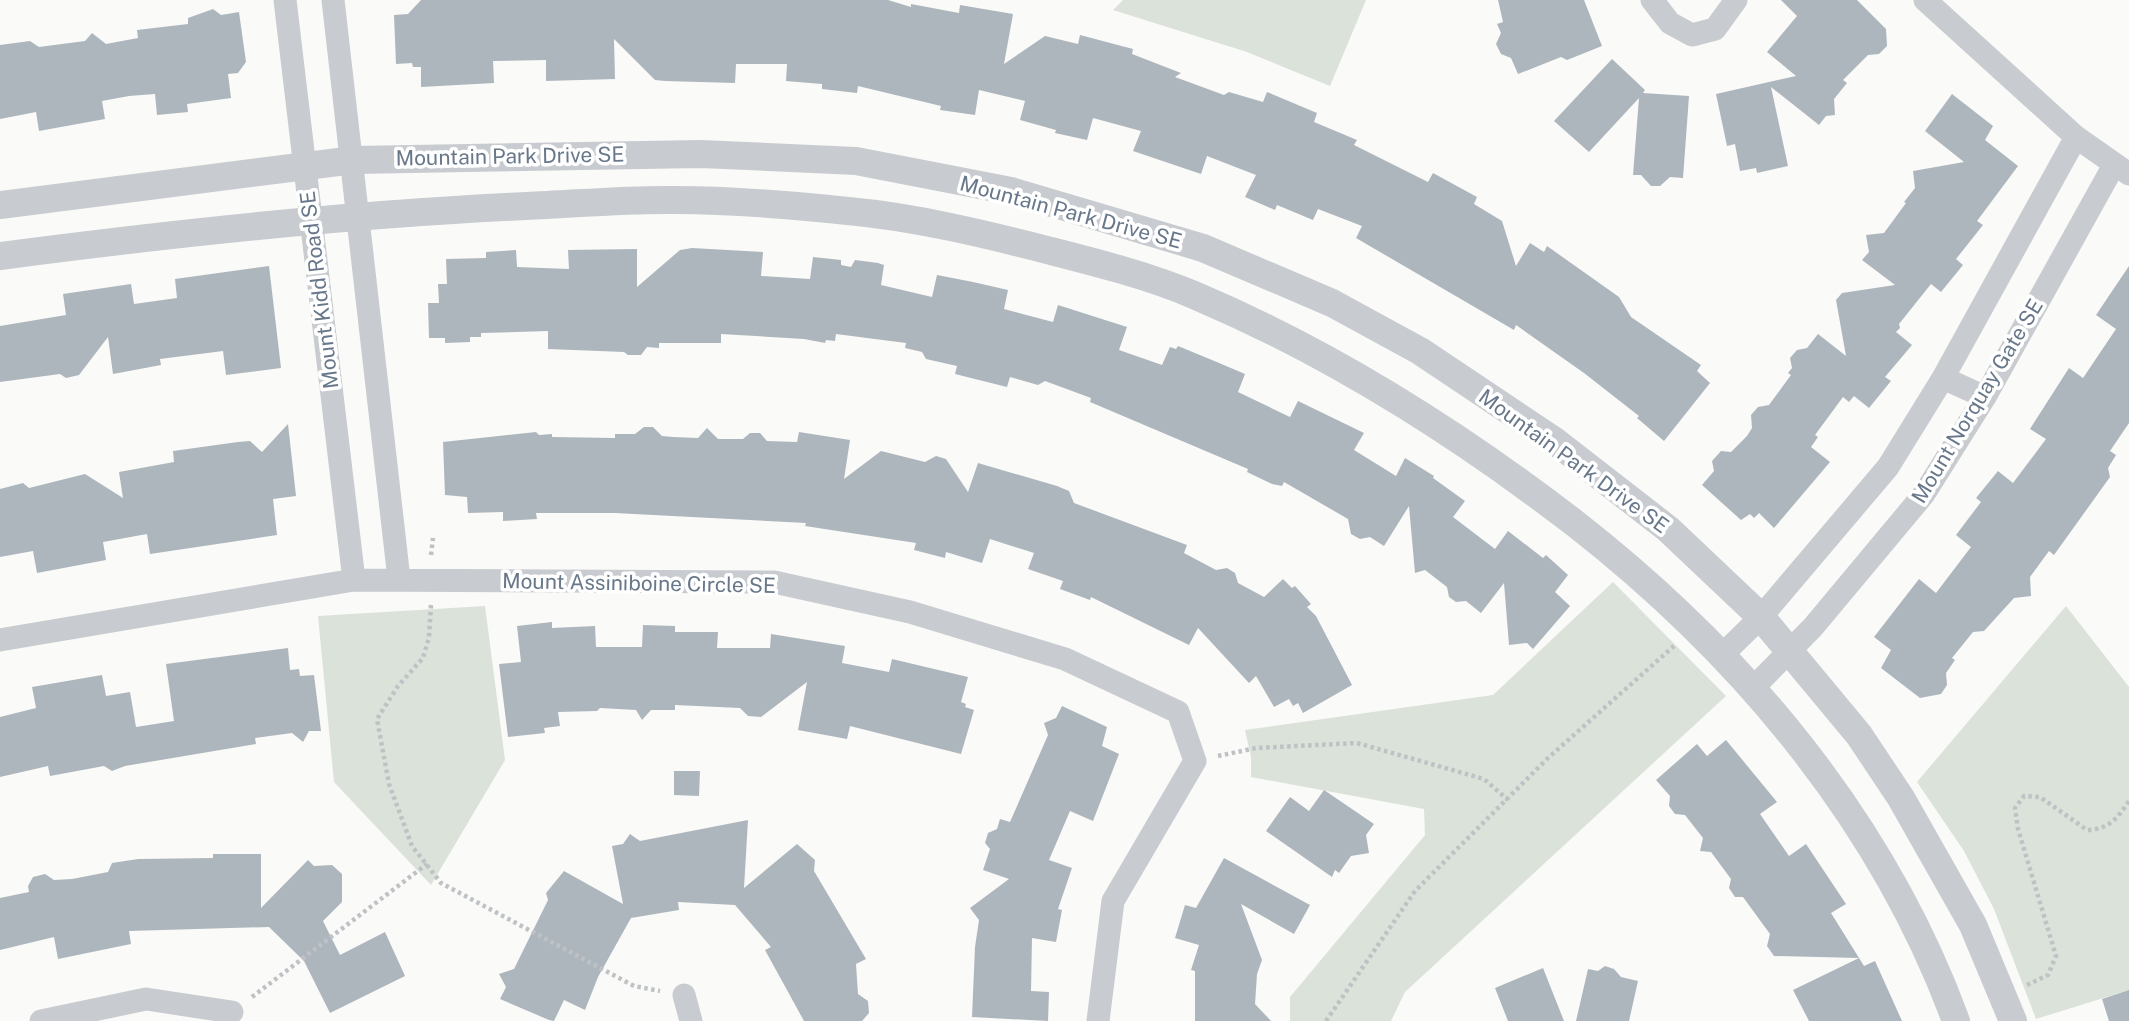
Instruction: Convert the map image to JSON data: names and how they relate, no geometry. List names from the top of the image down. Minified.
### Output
{"streets":{"street":["Mountain Park Drive SE","Mount Kidd Road SE","Mount Norquay Gate SE","Mount Assiniboine Circle SE"]},"crossings":[["Mountain Park Drive SE","Mount Kidd Road SE"],["Mountain Park Drive SE","Mount Norquay Gate SE"],["Mount Kidd Road SE","Mount Assiniboine Circle SE"]]}
